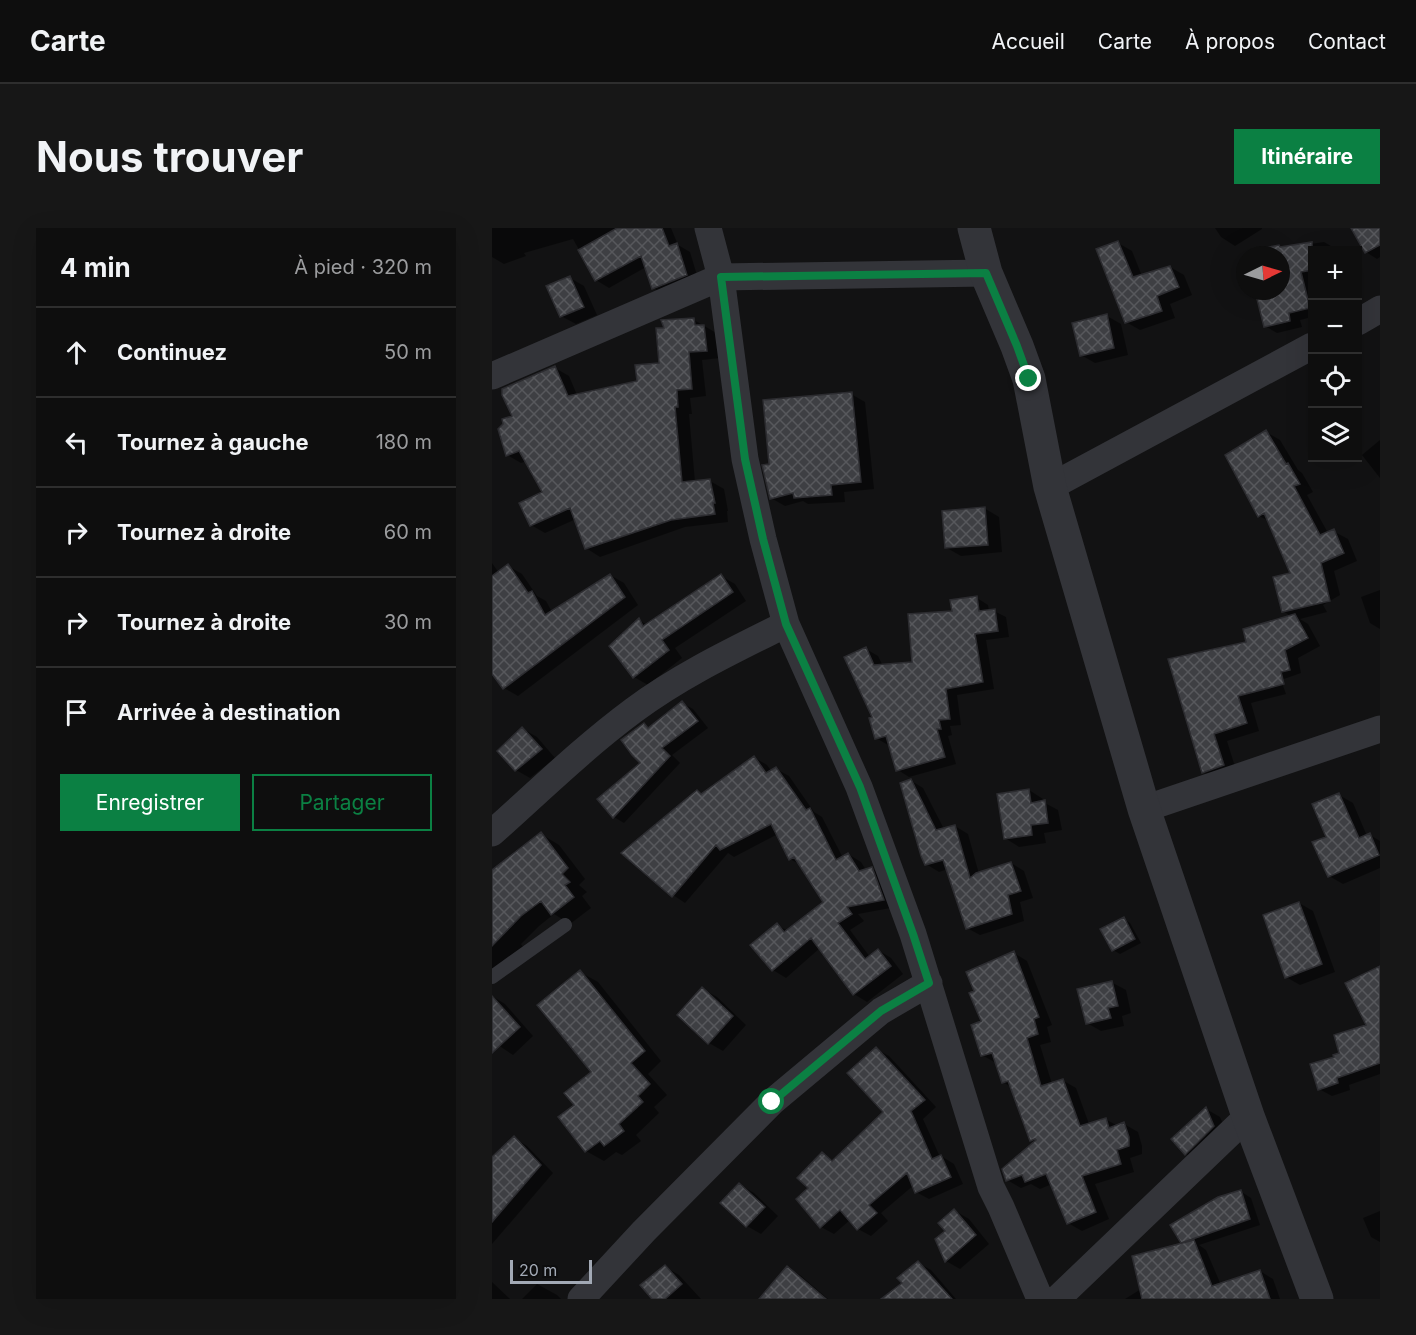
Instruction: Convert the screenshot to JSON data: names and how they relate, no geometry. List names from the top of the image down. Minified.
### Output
{"scale_bar":"20 m","north":"right","page":{"header":"Carte","nav":["Accueil","Carte","À propos","Contact"],"buttons":["Itinéraire",["Enregistrer","Partager"]],"title":"Nous trouver","heading":["4 min","À pied · 320 m"],"map_buttons":["+","−"],"list":[["Continuez","50 m"],["Tournez à gauche","180 m"],["Tournez à droite","60 m"],["Tournez à droite","30 m"],"Arrivée à destination"],"scale":"20 m"}}
